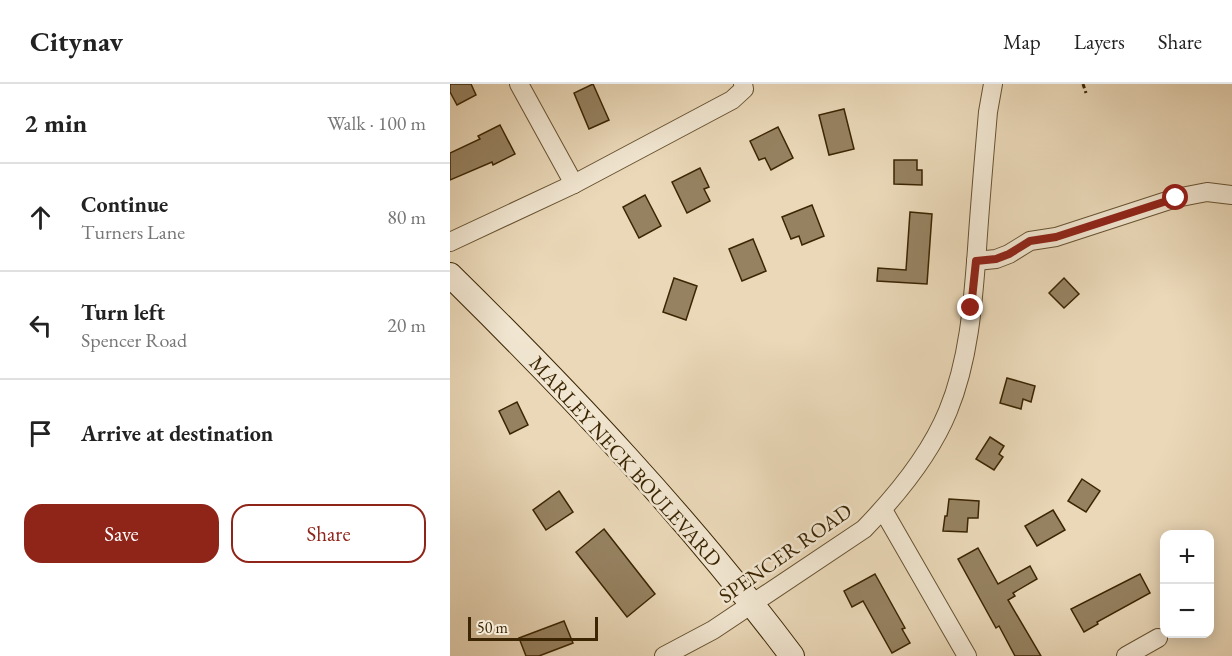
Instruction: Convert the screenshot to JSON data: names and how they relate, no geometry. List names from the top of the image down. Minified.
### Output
{"streets":{"main road":["MARLEY NECK BOULEVARD"],"street":["SPENCER ROAD"]},"crossings":[["MARLEY NECK BOULEVARD","SPENCER ROAD"]],"scale_bar":"50 m","page":{"header":"Citynav","nav":["Map","Layers","Share"],"heading":["2 min","Walk · 100 m"],"list":[["Continue","Turners Lane","80 m"],["Turn left","Spencer Road","20 m"],"Arrive at destination"],"buttons":["Save","Share"],"map_buttons":["+","−"],"scale":"50 m"}}
